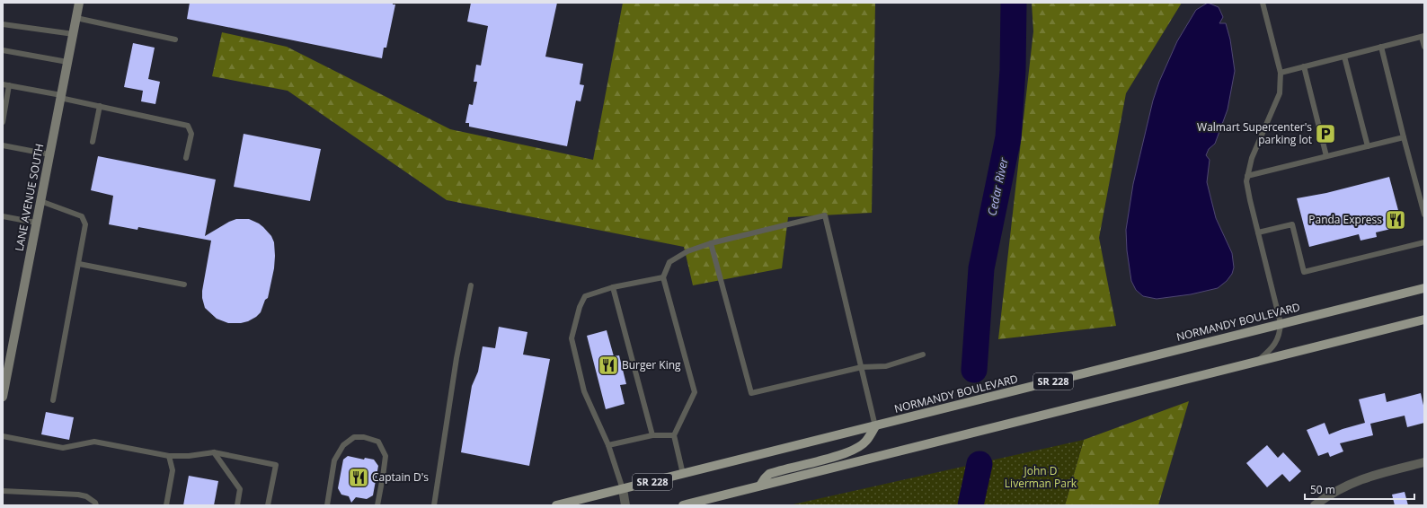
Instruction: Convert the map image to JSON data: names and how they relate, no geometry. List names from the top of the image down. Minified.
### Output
{"streets":{"main road":["LANE AVENUE SOUTH","NORMANDY BOULEVARD","SR 228"]},"water":["Cedar River"],"parks":["John D Liverman Park"],"places":{"parking":["Walmart Supercenter's parking lot"],"restaurant":["Panda Express","Burger King","Captain D's"]},"scale_bar":"50 m"}
